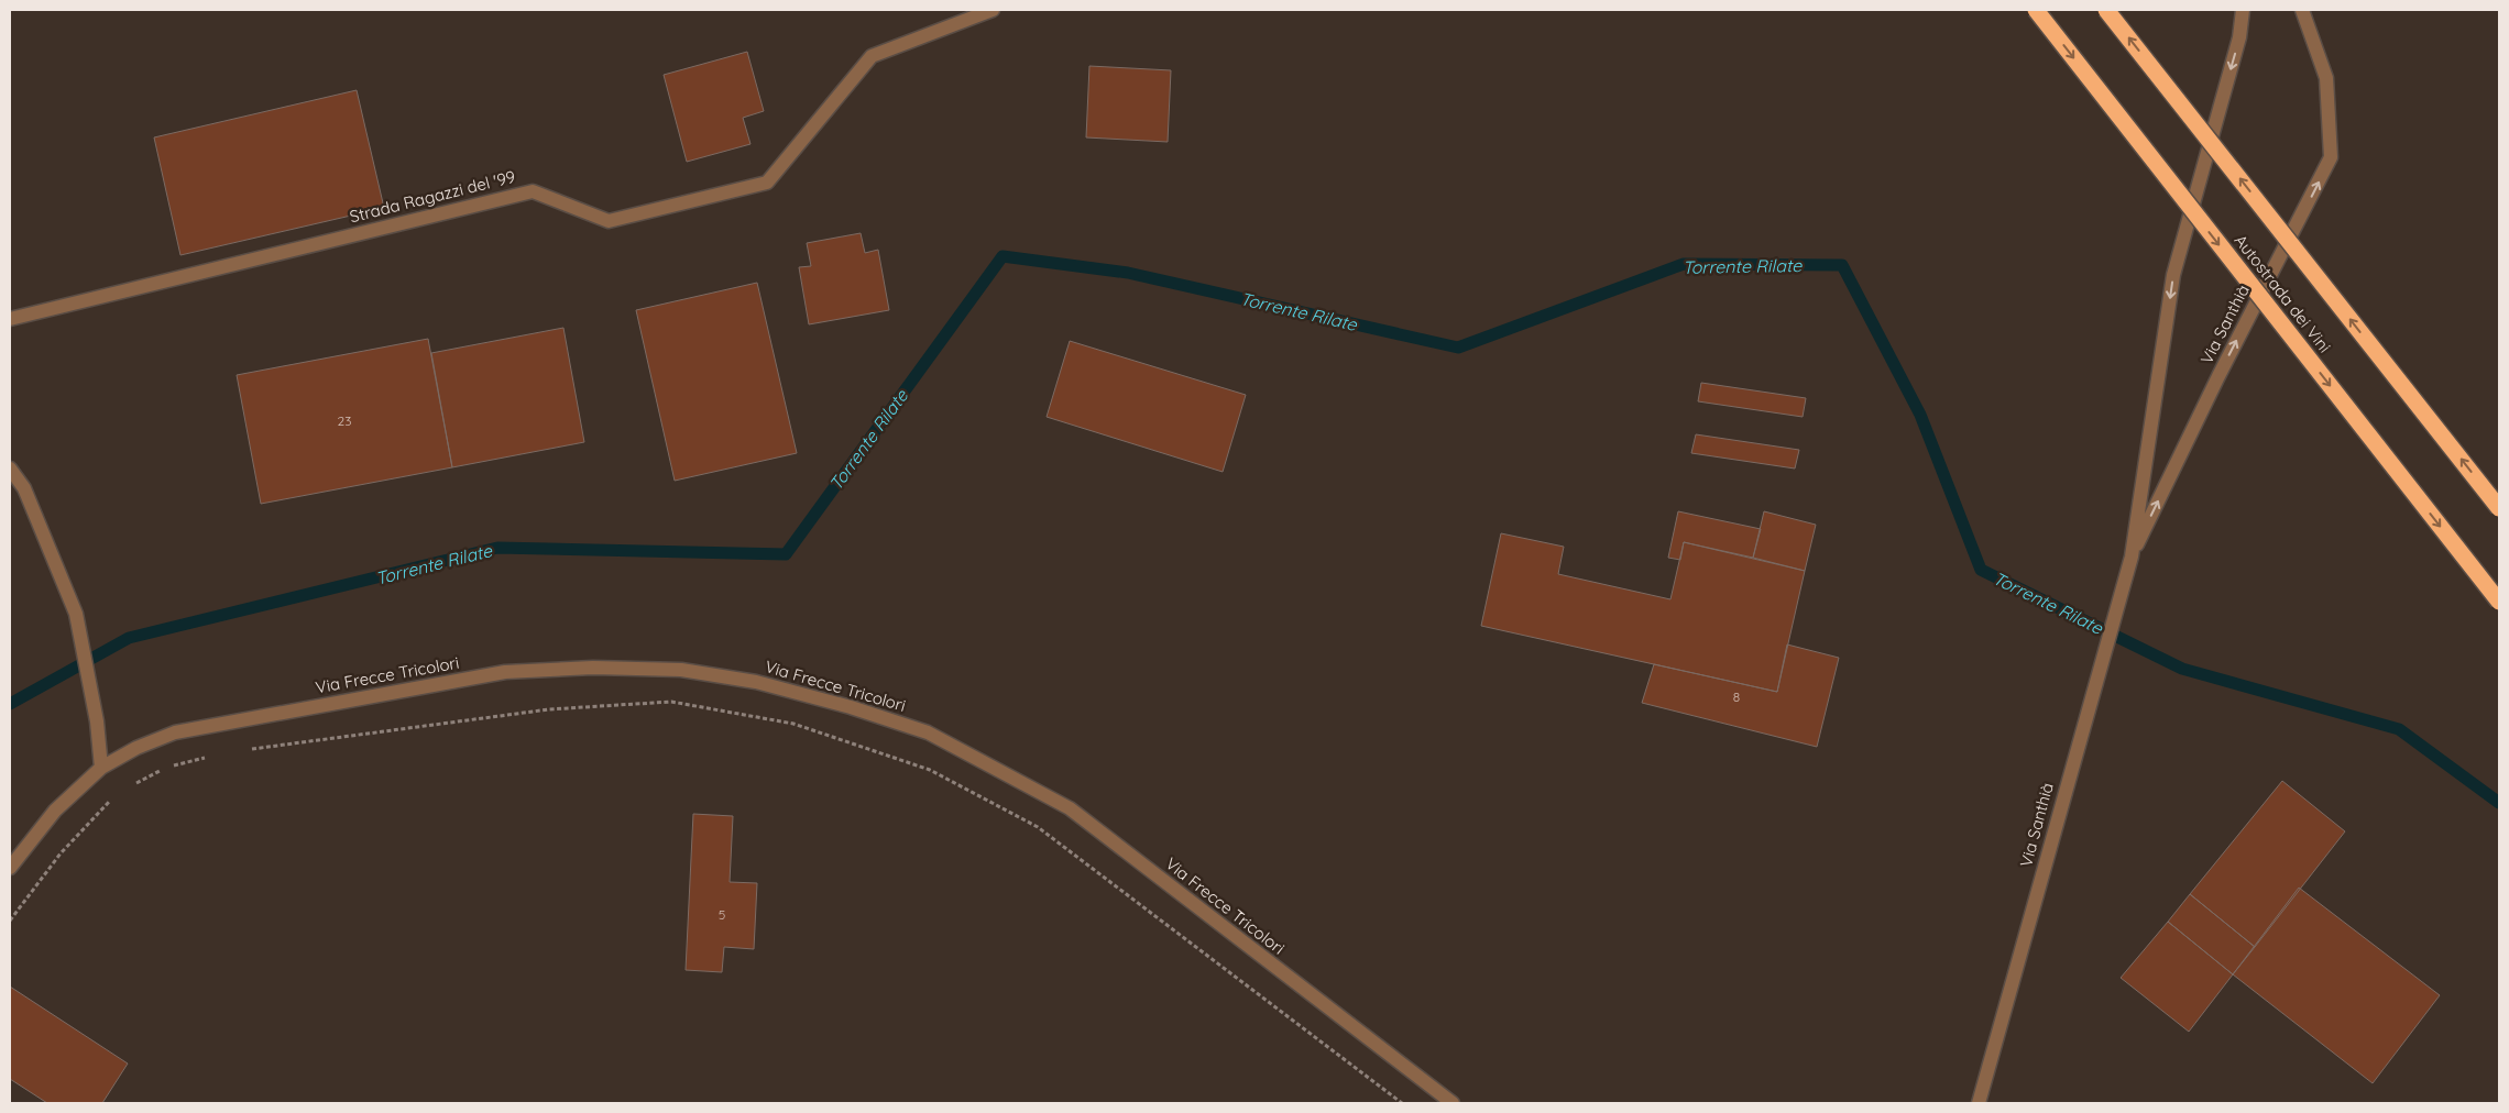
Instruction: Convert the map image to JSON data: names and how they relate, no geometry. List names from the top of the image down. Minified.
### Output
{"streets":{"highway":["Autostrada dei Vini"],"street":["Strada Ragazzi del '99","Via Santhià","Via Frecce Tricolori"]},"water":["Torrente Rilate"],"house_numbers":["23","8","5"]}
